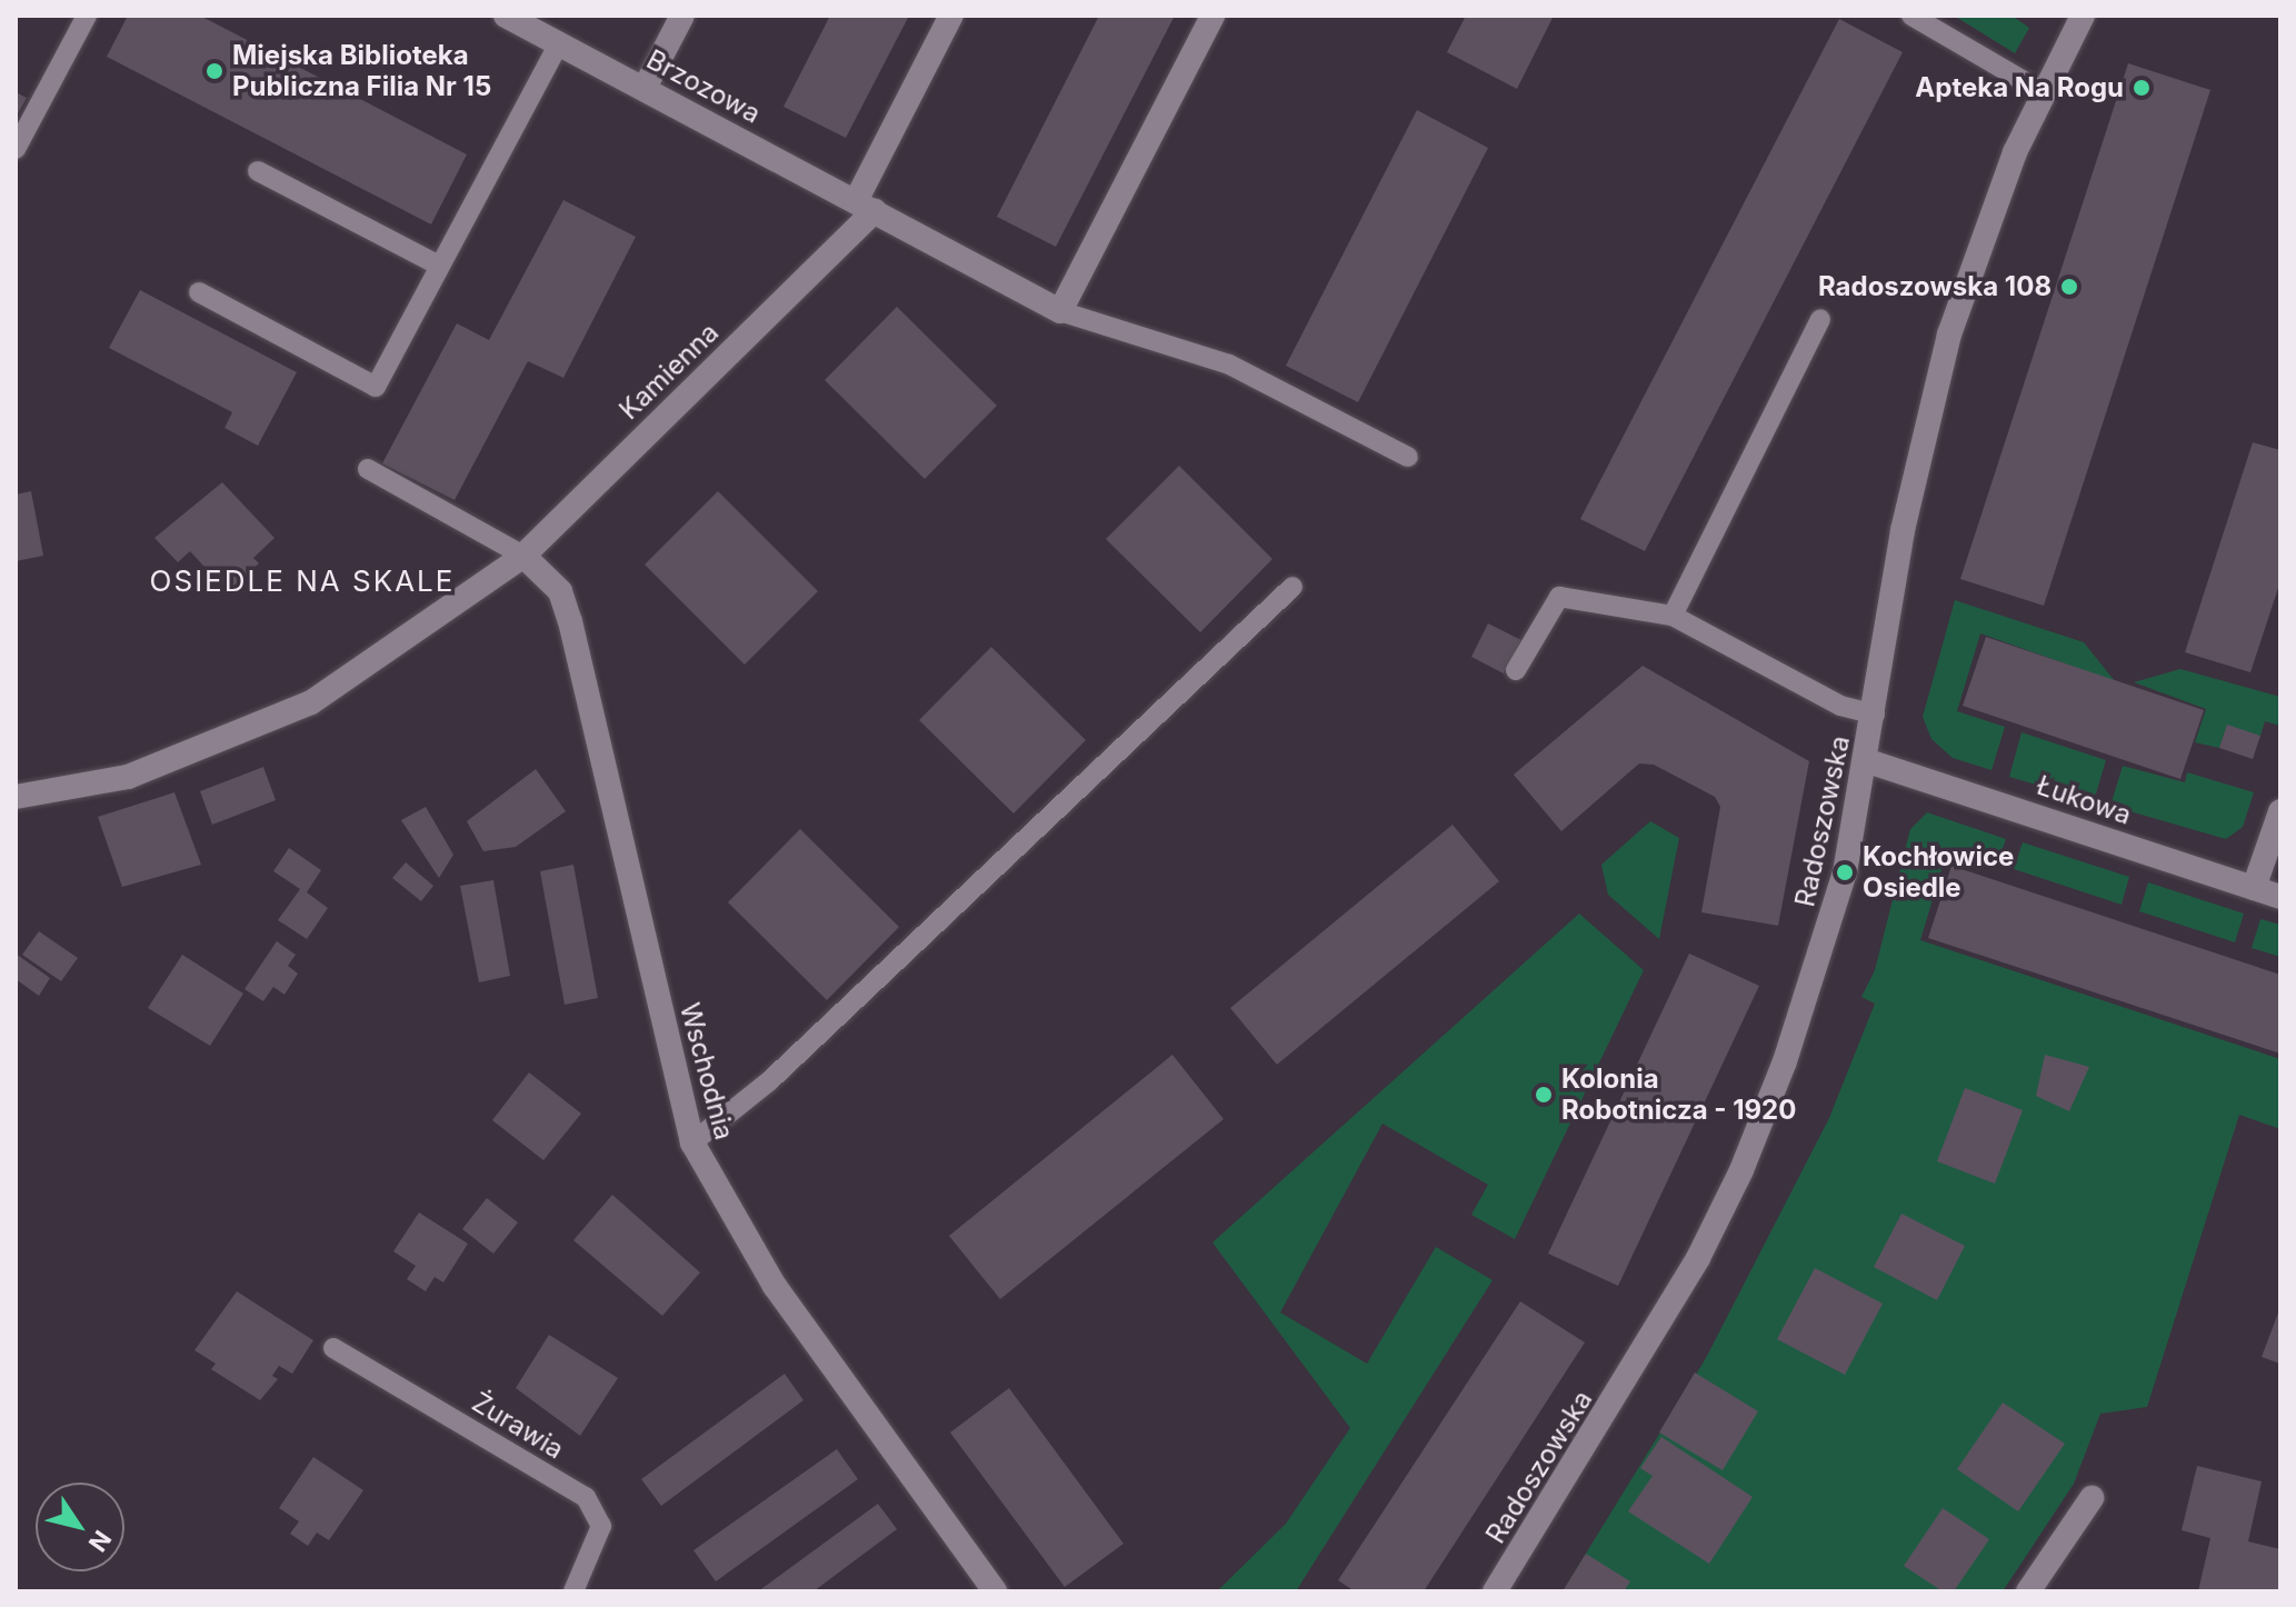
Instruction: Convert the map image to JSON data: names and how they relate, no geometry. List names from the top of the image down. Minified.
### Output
{"streets":{"street":["Brzozowa","Kamienna","Łukowa","Radoszowska","Wschodnia"],"lane":["Żurawia"]},"crossings":[["Brzozowa","Kamienna"],["Kamienna","Wschodnia"],["Łukowa","Radoszowska"]],"districts":["OSIEDLE NA SKALE"],"places":["Miejska Biblioteka Publiczna Filia Nr 15","Apteka Na Rogu","Radoszowska 108","Kochłowice Osiedle","Kolonia Robotnicza - 1920"],"north":"bottom right"}
